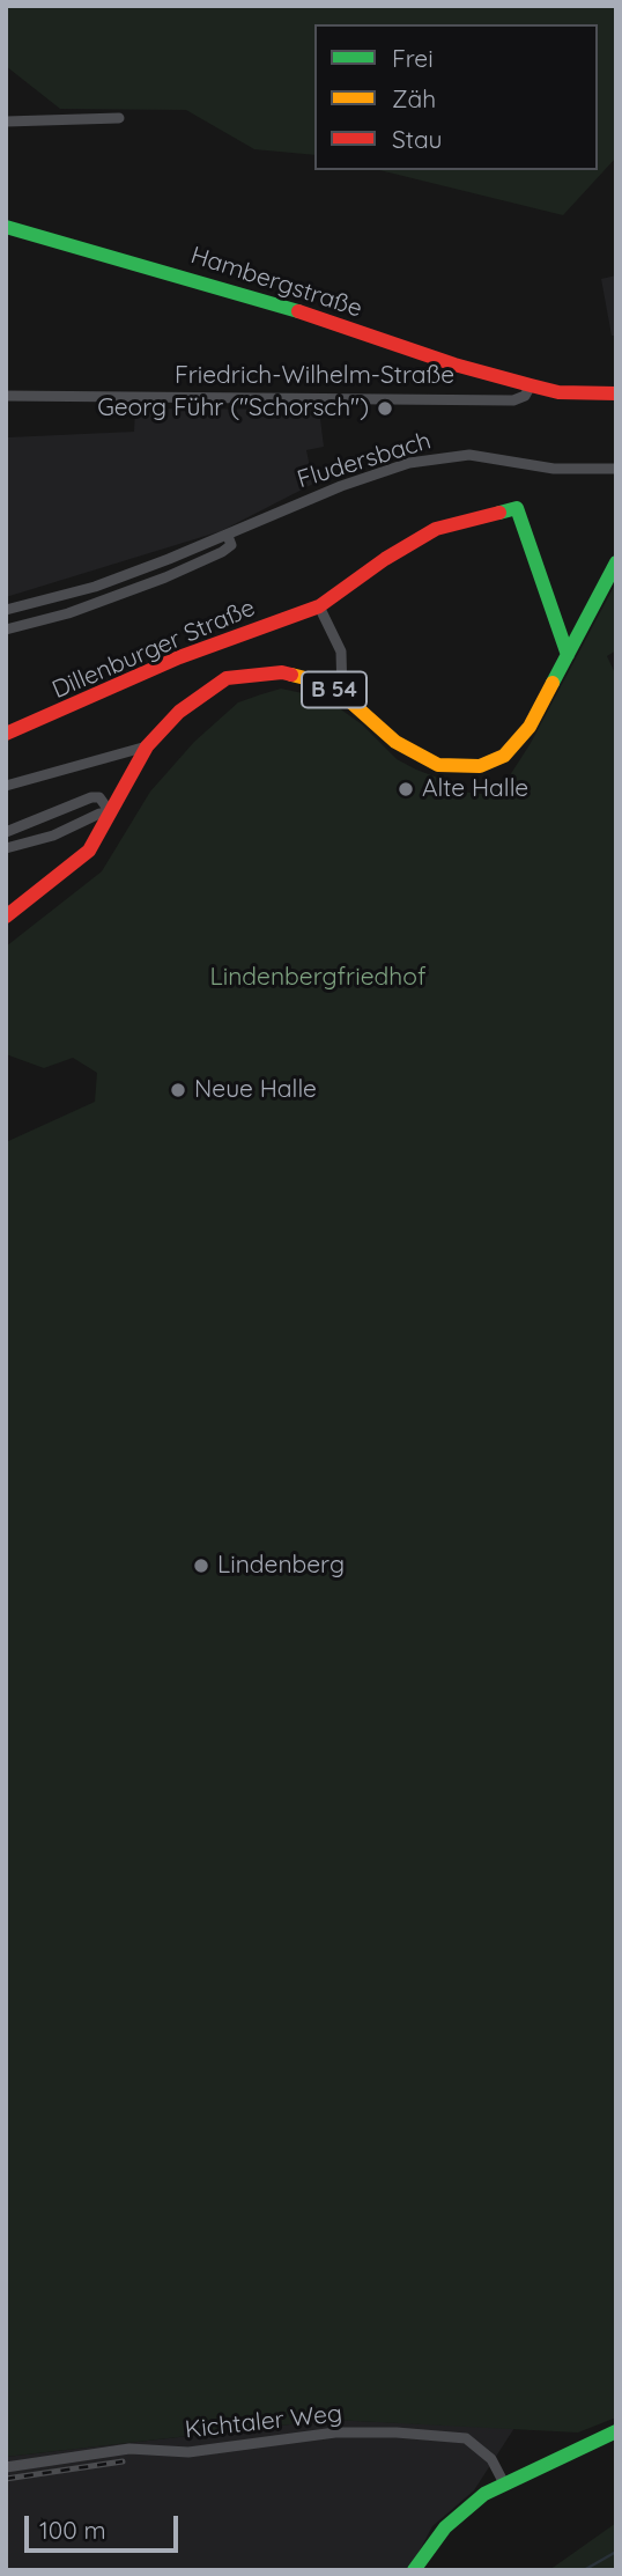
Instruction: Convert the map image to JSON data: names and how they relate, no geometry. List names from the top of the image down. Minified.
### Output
{"streets":{"street":["Hambergstraße","Friedrich-Wilhelm-Straße","Fludersbach","Dillenburger Straße","B 54","Kichtaler Weg"]},"crossings":[["Hambergstraße","Friedrich-Wilhelm-Straße"],["Dillenburger Straße","B 54"]],"parks":["Lindenbergfriedhof"],"places":["Georg Führ (\"Schorsch\")","Alte Halle","Neue Halle","Lindenberg"],"legend":["Frei","Zäh","Stau"],"scale_bar":"100 m"}
